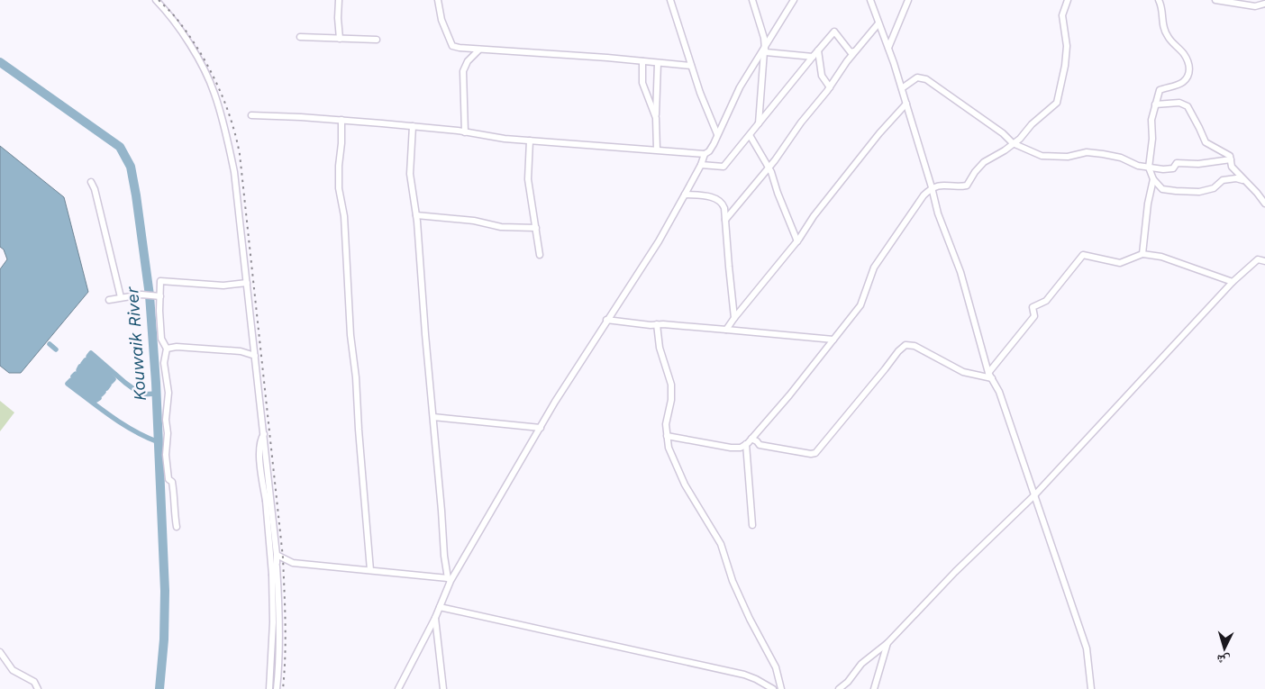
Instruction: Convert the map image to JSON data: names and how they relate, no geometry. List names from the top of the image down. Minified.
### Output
{"water":["Kouwaik River"],"north":"bottom"}
